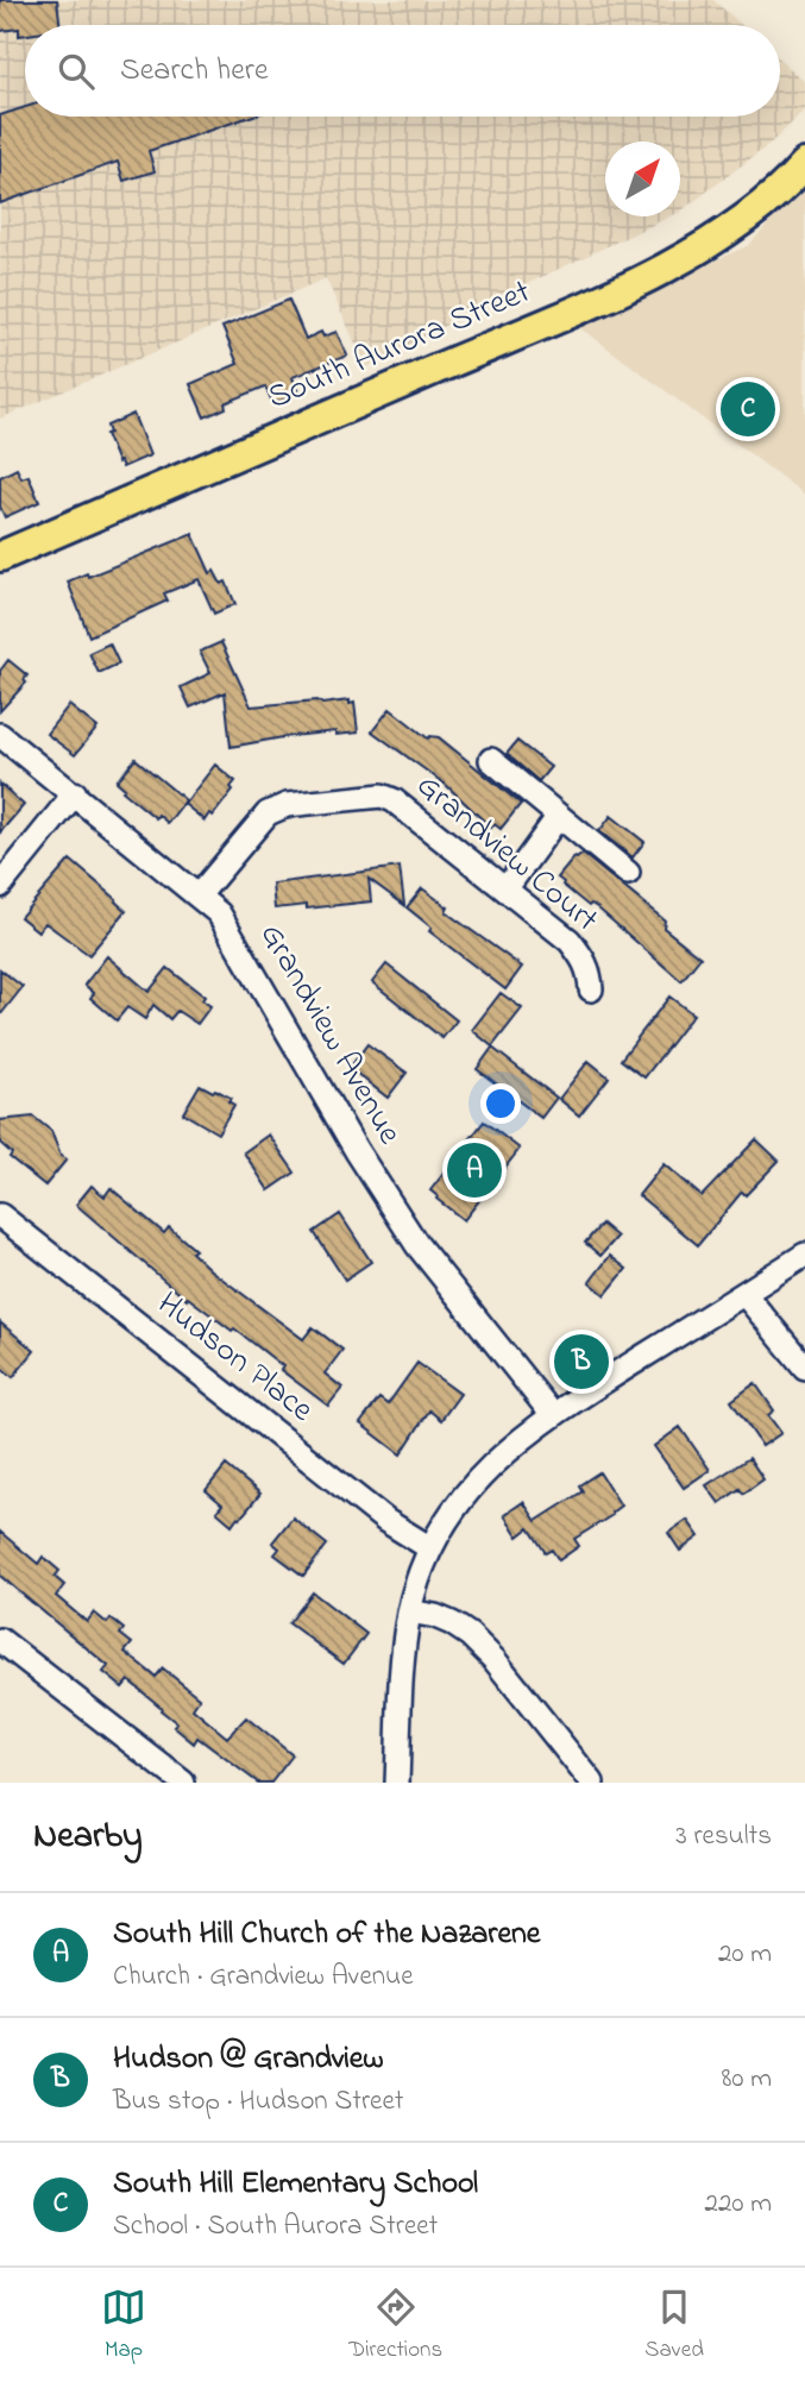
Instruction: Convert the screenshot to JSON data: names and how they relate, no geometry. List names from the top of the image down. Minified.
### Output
{"streets":{"main road":["South Aurora Street"],"street":["Grandview Court","Grandview Avenue","Hudson Place"]},"crossings":[["Grandview Court","Grandview Avenue"]],"north":"top right","page":{"search":"Search here","pins":["C","A","B"],"heading":["Nearby","3 results"],"list":[{"mark":"A","name":"South Hill Church of the Nazarene","note":"Church · Grandview Avenue","value":"20 m"},{"mark":"B","name":"Hudson @ Grandview","note":"Bus stop · Hudson Street","value":"80 m"},{"mark":"C","name":"South Hill Elementary School","note":"School · South Aurora Street","value":"220 m"}],"nav":["Map","Directions","Saved"]}}
